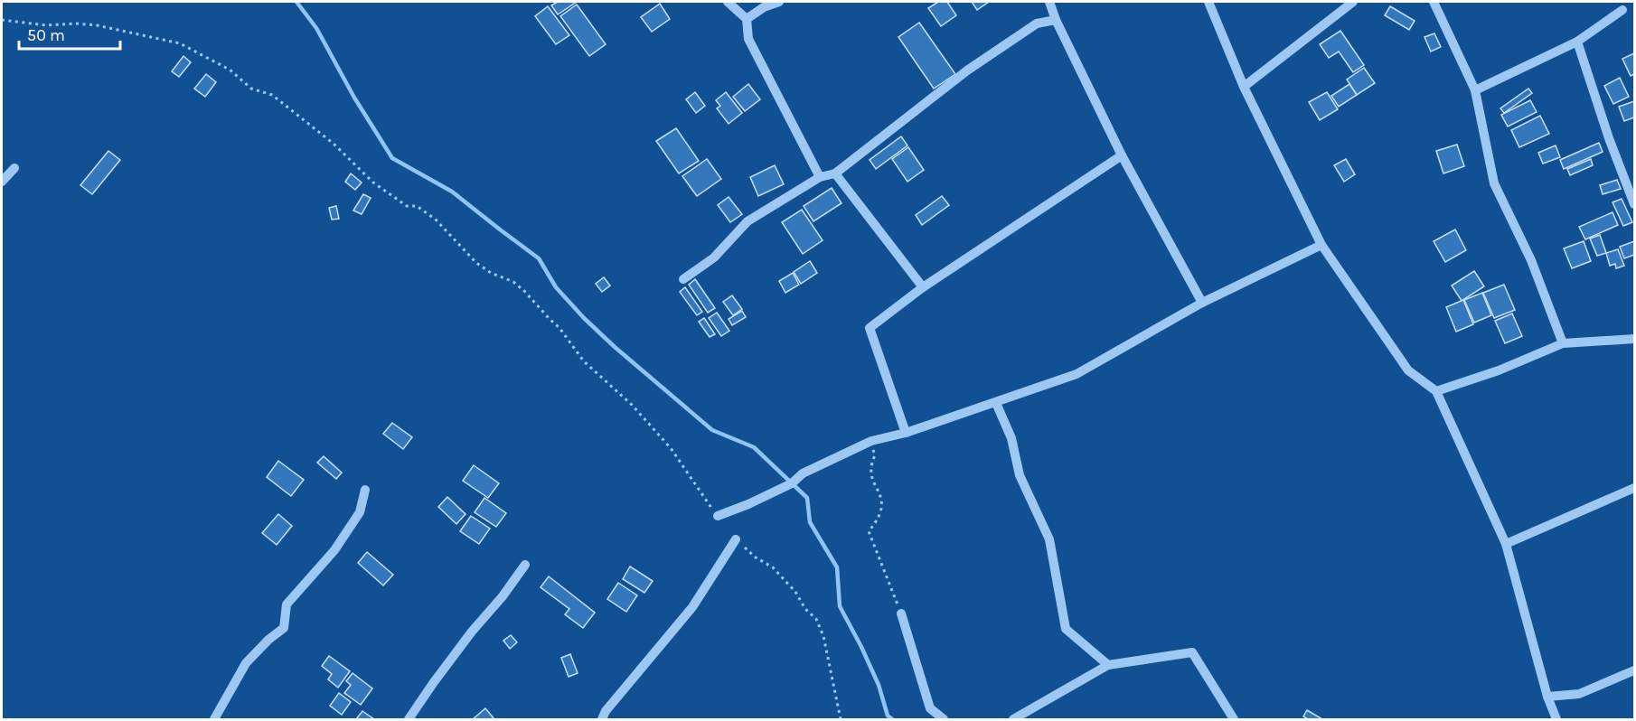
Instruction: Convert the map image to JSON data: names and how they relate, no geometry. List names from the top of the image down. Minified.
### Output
{"scale_bar":"50 m"}
